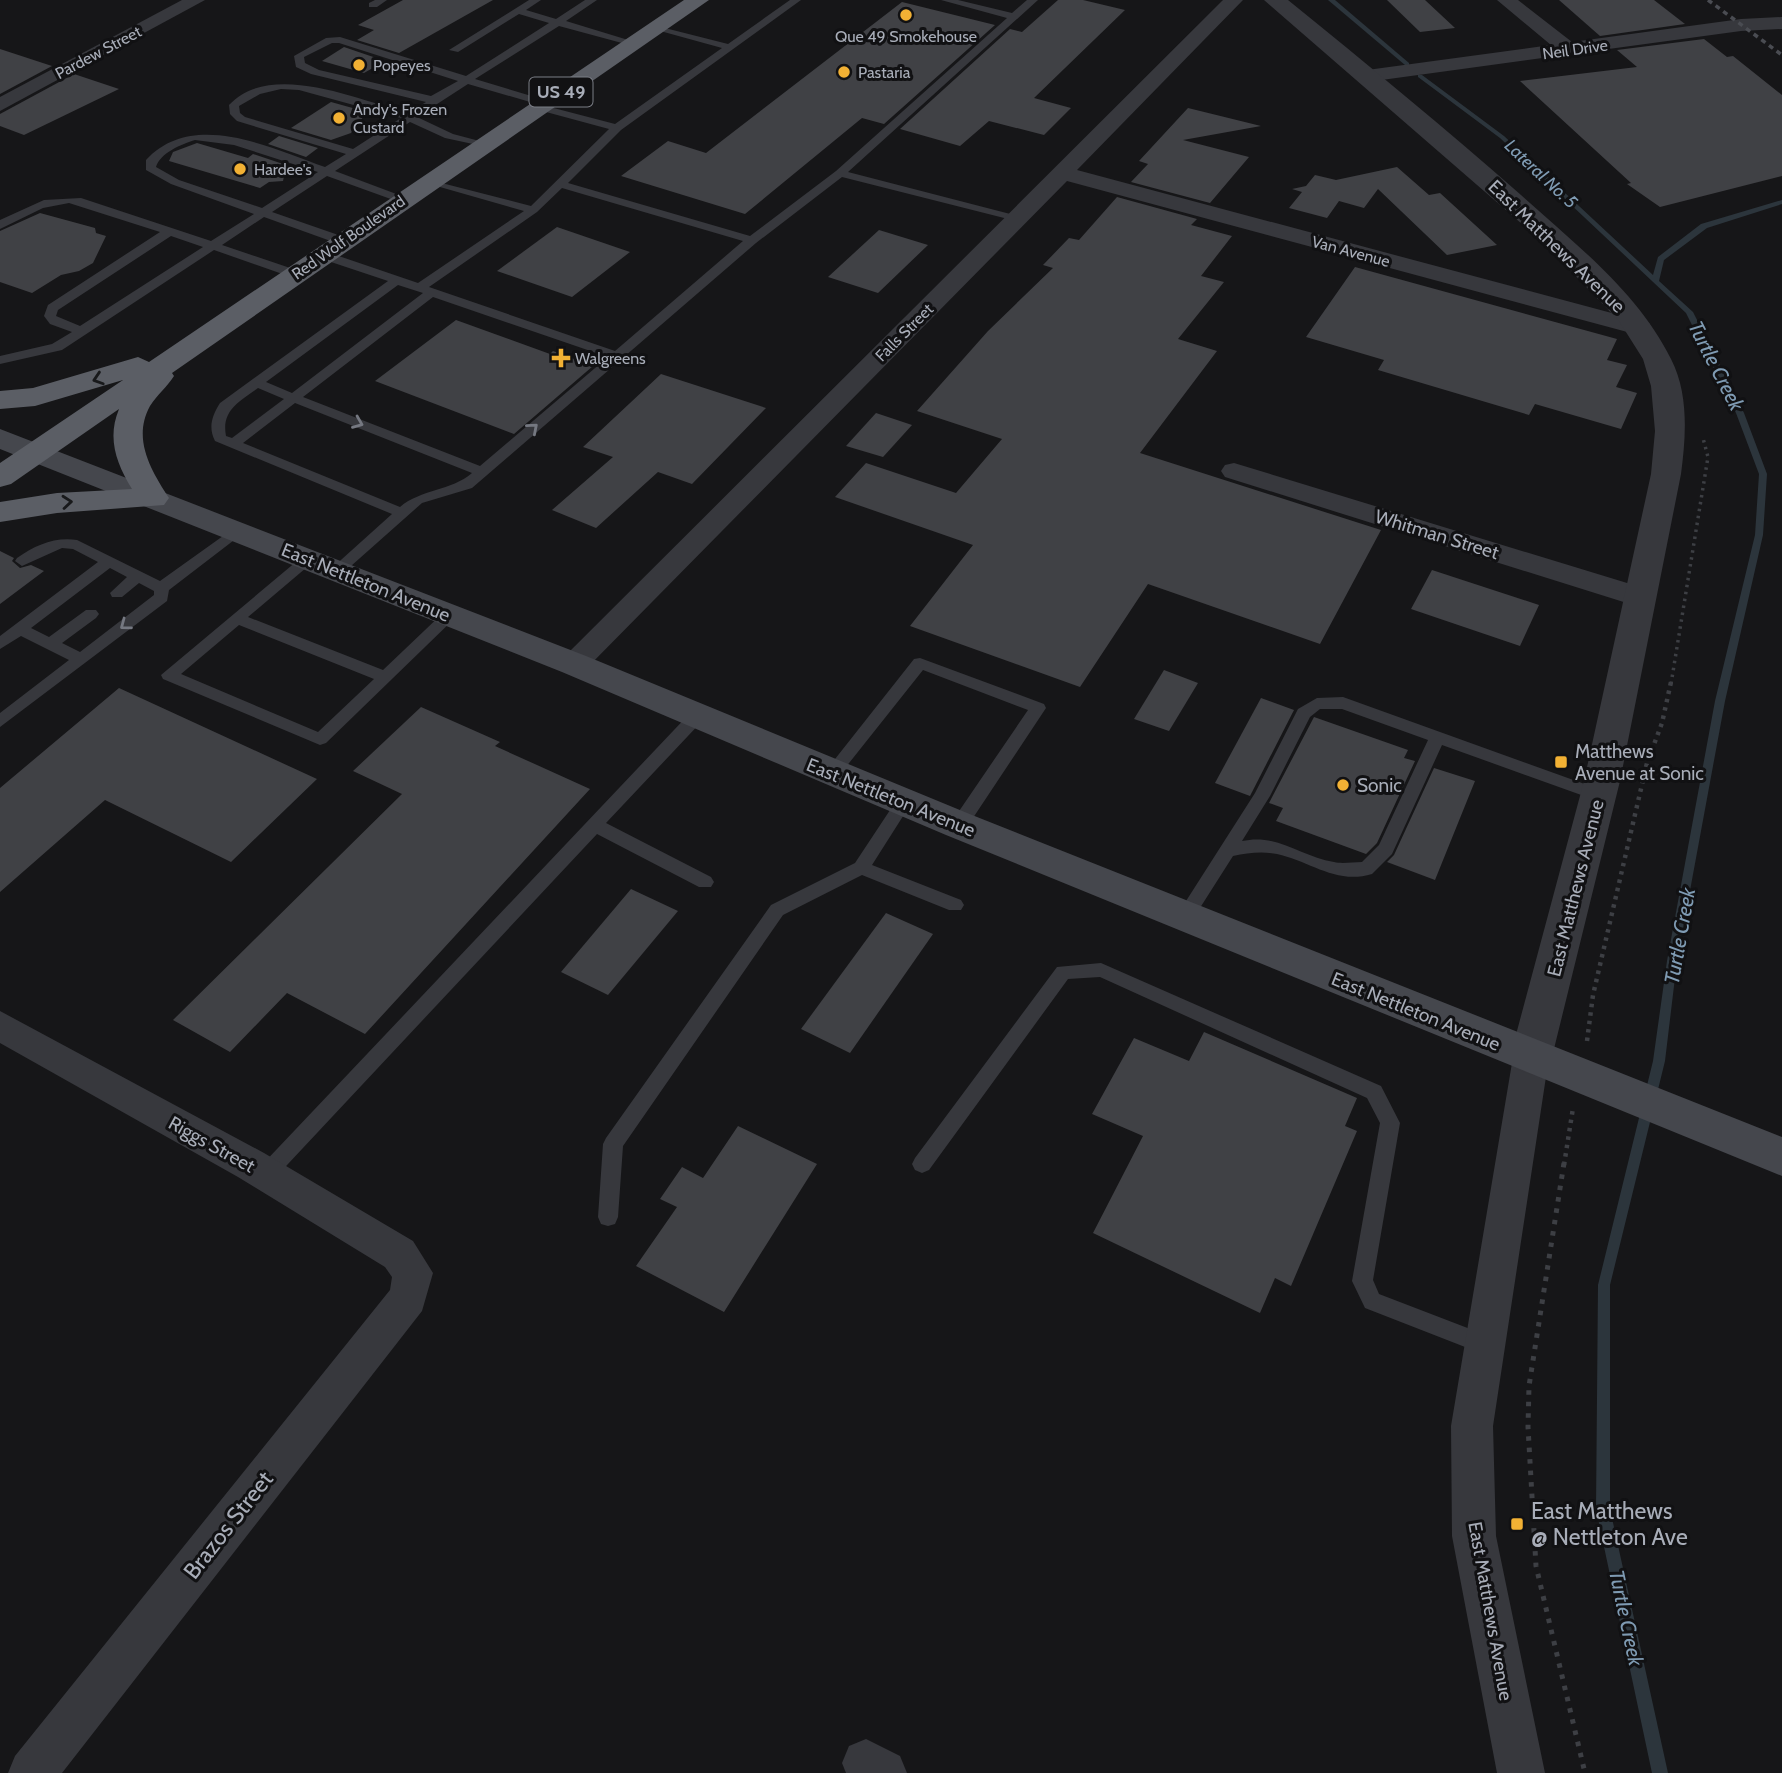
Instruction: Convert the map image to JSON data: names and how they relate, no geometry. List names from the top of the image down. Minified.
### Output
{"streets":{"highway":["US 49","Red Wolf Boulevard"],"main road":["East Nettleton Avenue"],"street":["Neil Drive","Pardew Street","East Matthews Avenue","Van Avenue","Falls Street","Whitman Street","Riggs Street","Brazos Street"]},"crossings":[["Neil Drive","East Matthews Avenue"],["Red Wolf Boulevard","East Nettleton Avenue"],["East Matthews Avenue","Van Avenue"],["East Matthews Avenue","Whitman Street"],["East Matthews Avenue","East Nettleton Avenue"],["Van Avenue","Falls Street"],["Falls Street","East Nettleton Avenue"],["Riggs Street","Brazos Street"]],"water":["Lateral No. 5","Turtle Creek"],"places":{"other":["Que 49 Smokehouse","Popeyes","Pastaria","Andy's Frozen Custard","Hardee's","Sonic"],"health":["Walgreens"],"transit":["Matthews Avenue at Sonic","East Matthews @ Nettleton Ave"]}}
